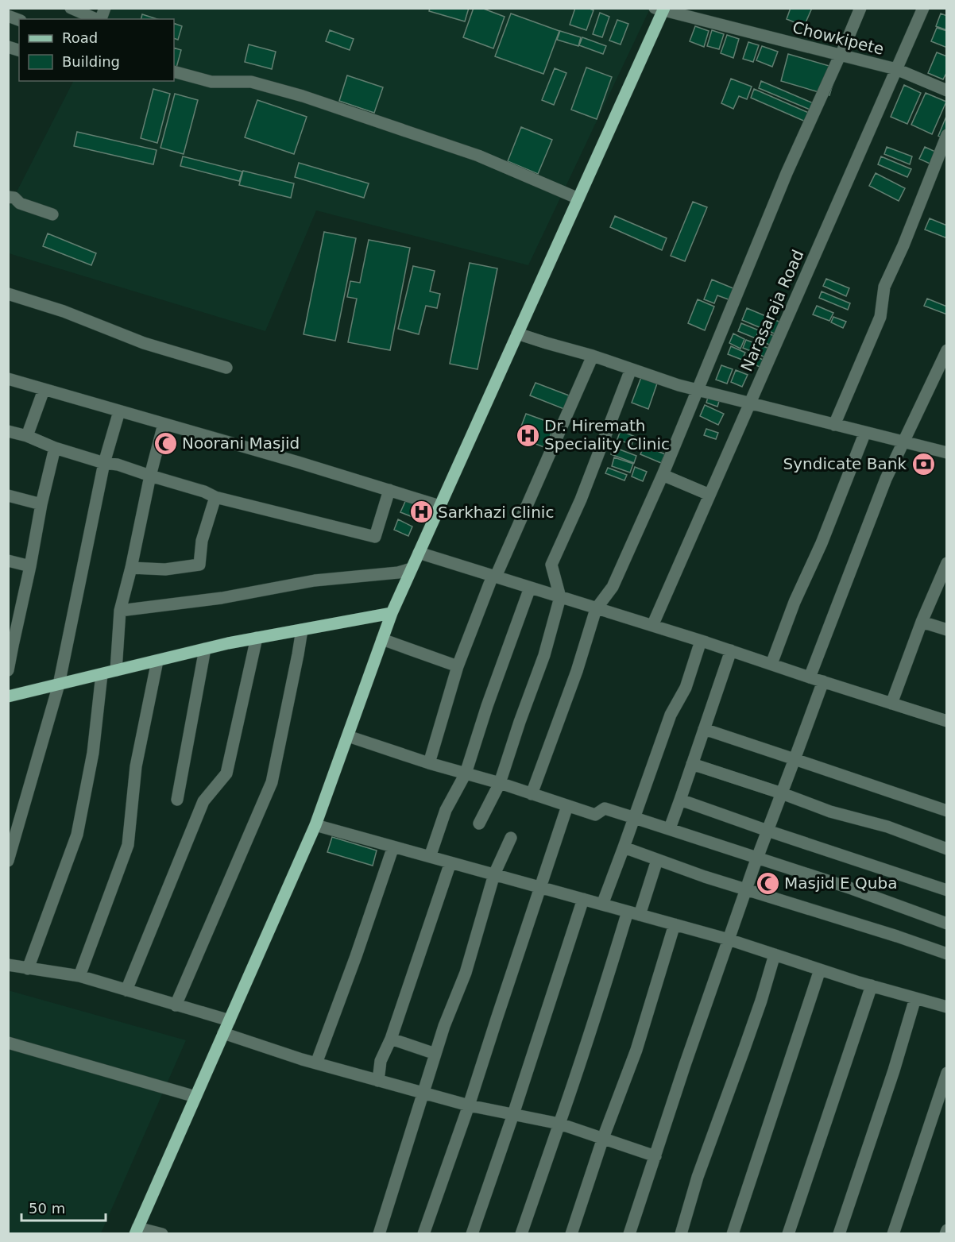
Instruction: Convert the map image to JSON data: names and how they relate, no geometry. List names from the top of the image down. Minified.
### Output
{"streets":{"street":["Chowkipete","Narasaraja Road"]},"crossings":[["Chowkipete","Narasaraja Road"]],"places":{"hospital":["Dr. Hiremath Speciality Clinic","Sarkhazi Clinic"],"mosque":["Noorani Masjid","Masjid E Quba"],"bank":["Syndicate Bank"]},"legend":["Road","Building"],"scale_bar":"50 m"}
